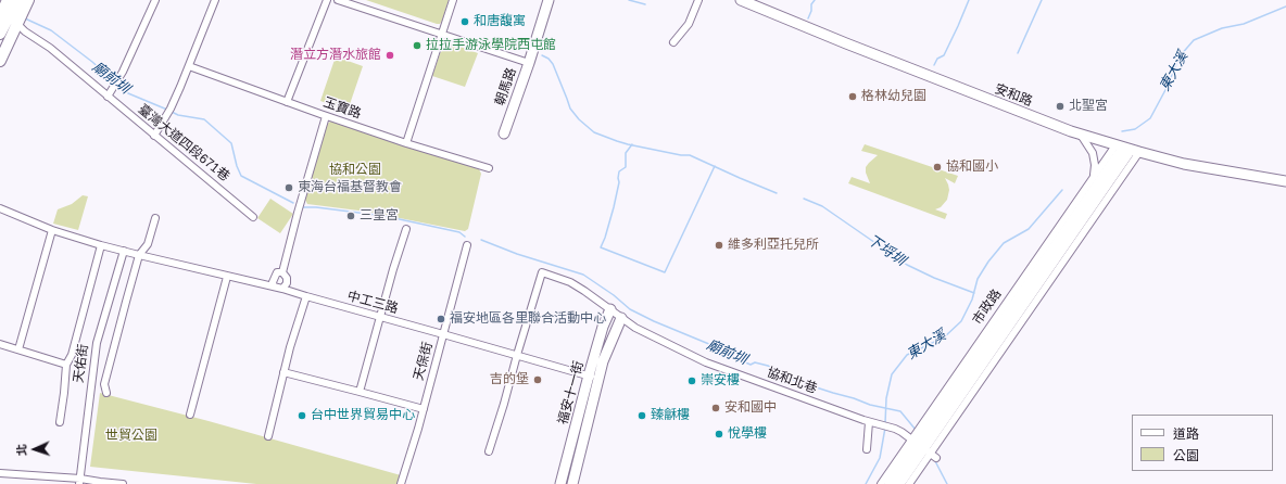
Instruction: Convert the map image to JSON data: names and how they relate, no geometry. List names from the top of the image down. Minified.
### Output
{"streets":{"street":["朝馬路","安和路","玉寶路","臺灣大道四段671巷","中工三路","市政路","天保街","天佑街","協和北巷","福安十一街"]},"crossings":[["安和路","市政路"],["中工三路","天保街"],["中工三路","天佑街"],["中工三路","協和北巷"],["中工三路","福安十一街"],["市政路","協和北巷"],["協和北巷","福安十一街"]],"water":["東大溪","廟前圳","下埒圳"],"parks":["協和公園","世貿公園"],"places":["和唐馥寓","拉拉手游泳學院西屯館","潛立方潛水旅館","格林幼兒園","北聖宮","協和國小","東海台福基督教會","三皇宮","維多利亞托兒所","福安地區各里聯合活動中心","吉的堡","崇安樓","安和國中","台中世界貿易中心","臻龢樓","悅學樓"],"legend":["道路","公園"],"north":"left"}
